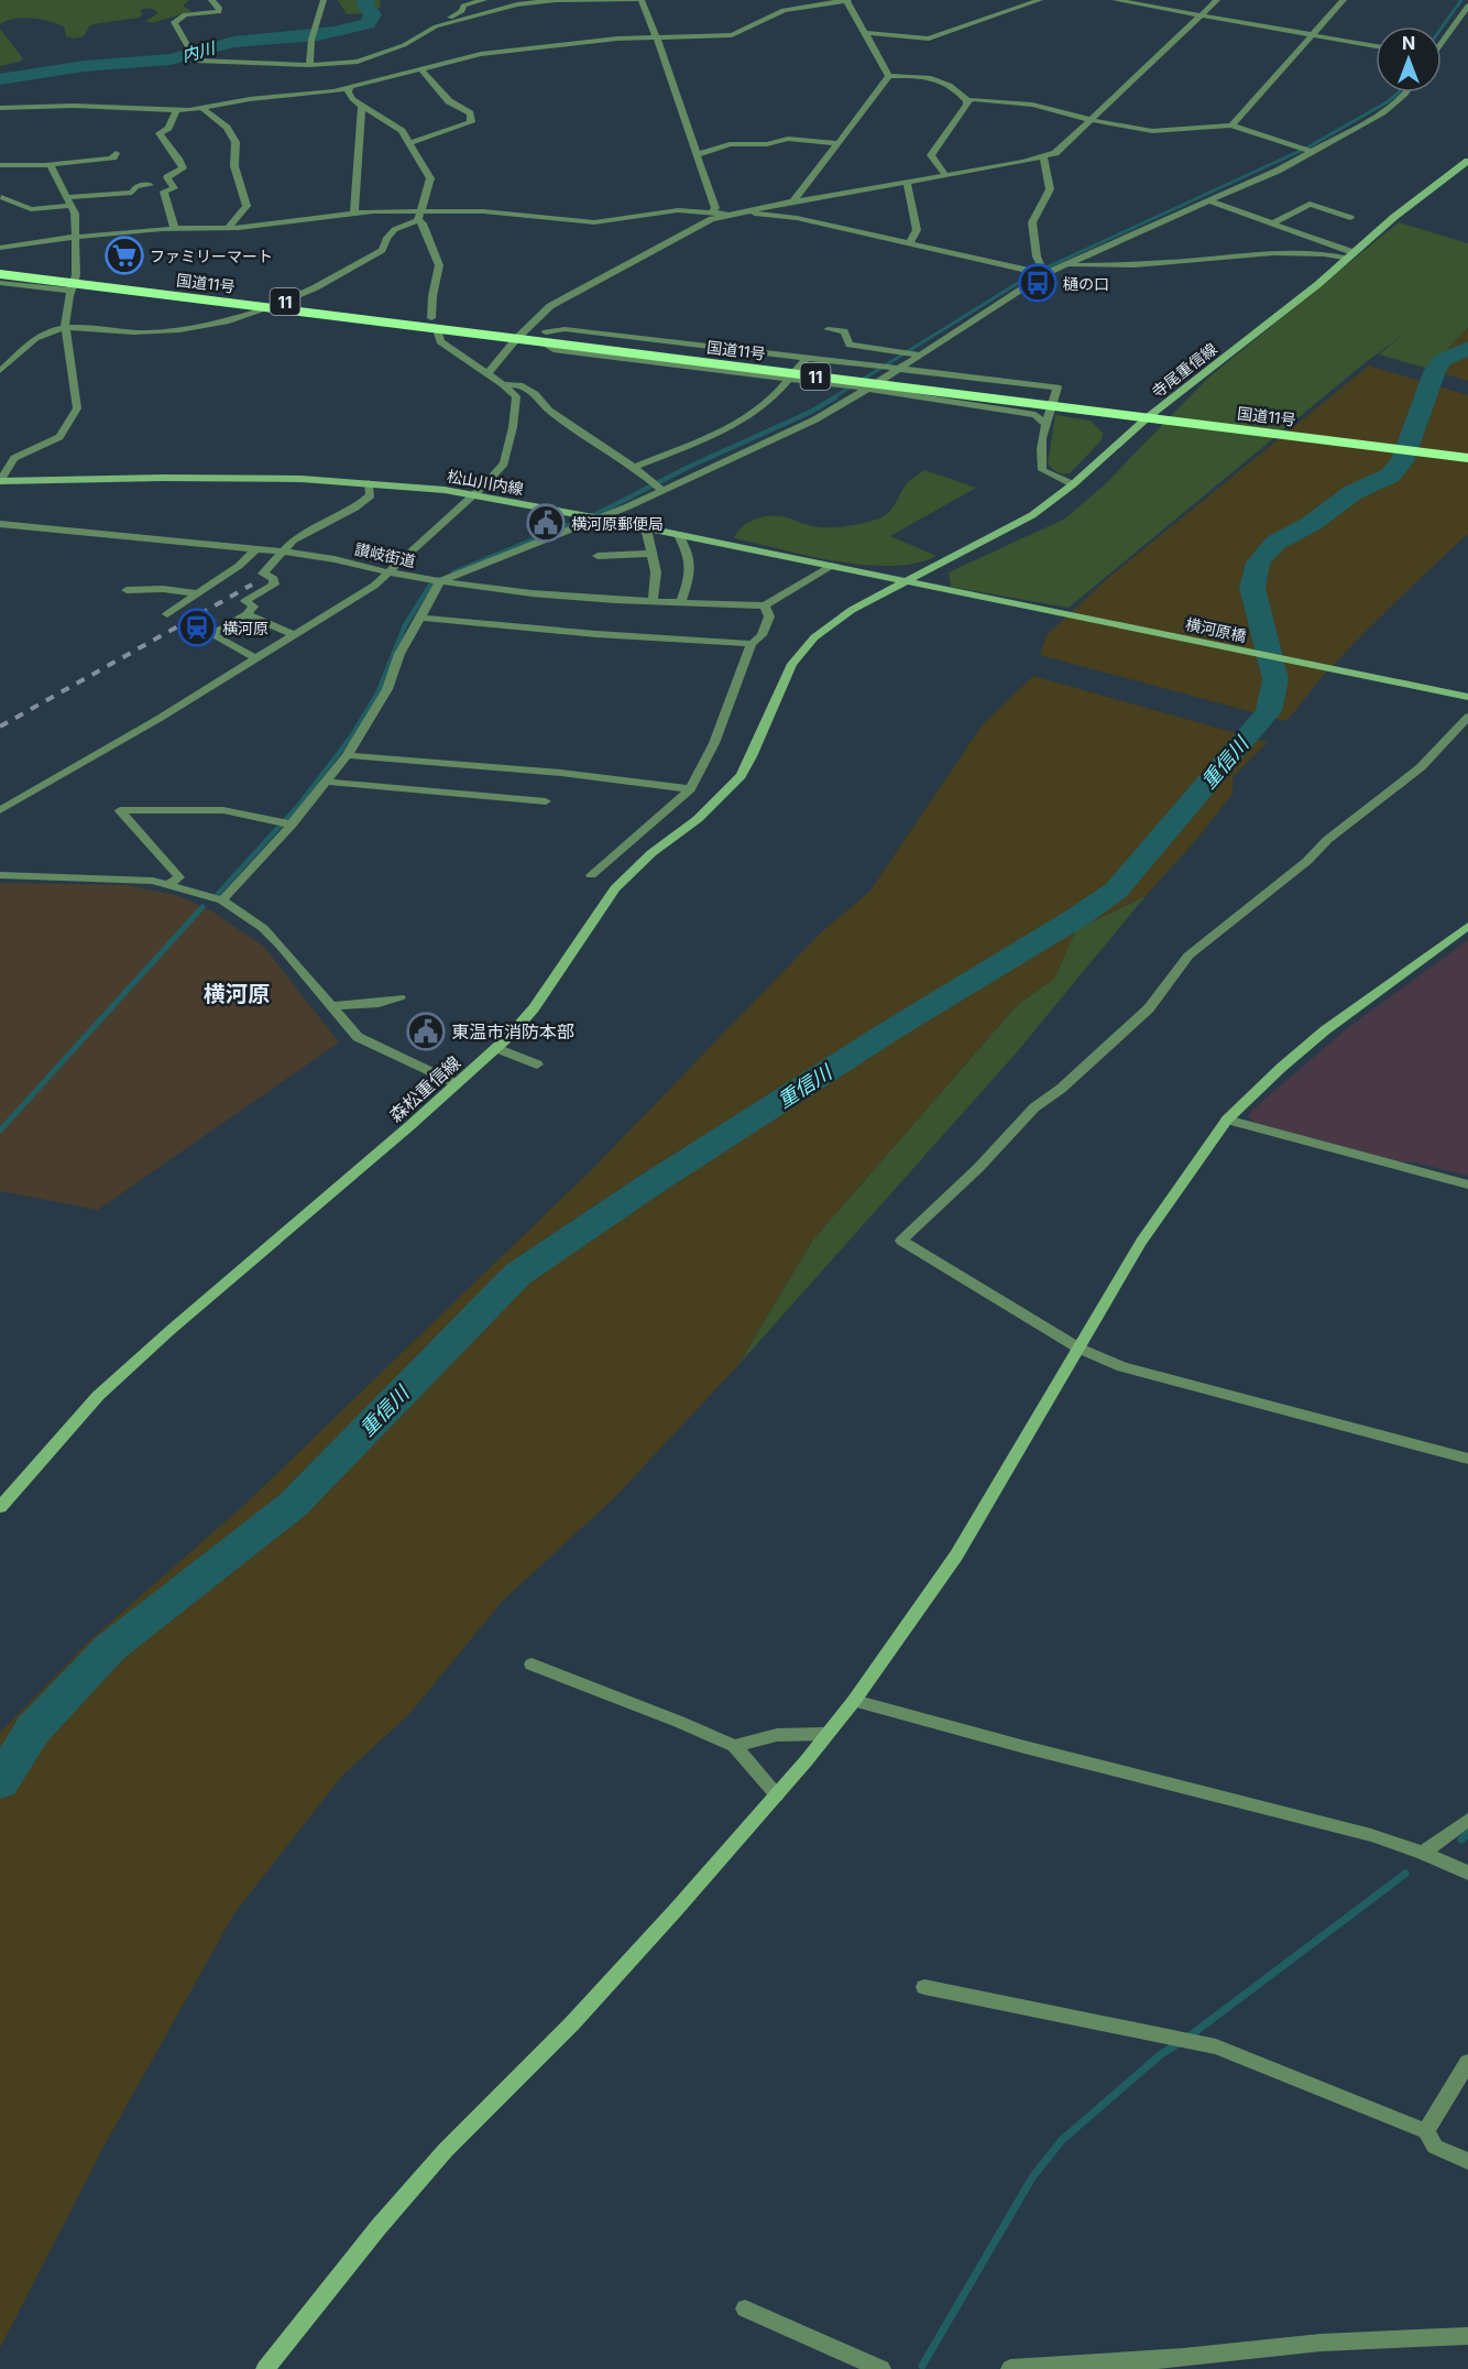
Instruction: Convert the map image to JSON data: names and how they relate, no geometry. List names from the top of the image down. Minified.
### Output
{"streets":{"highway":["国道11号","11"],"main road":["寺尾重信線","松山川内線","横河原橋","森松重信線"],"street":["讃岐街道"]},"crossings":[["国道11号","寺尾重信線"],["寺尾重信線","松山川内線"],["寺尾重信線","森松重信線"],["松山川内線","横河原橋"],["松山川内線","森松重信線"]],"districts":["横河原"],"water":["内川","重信川"],"places":{"supermarket":["ファミリーマート"],"bus stop":["樋の口"],"public building":["横河原郵便局","東温市消防本部"],"station":["横河原"]},"north":"top"}
